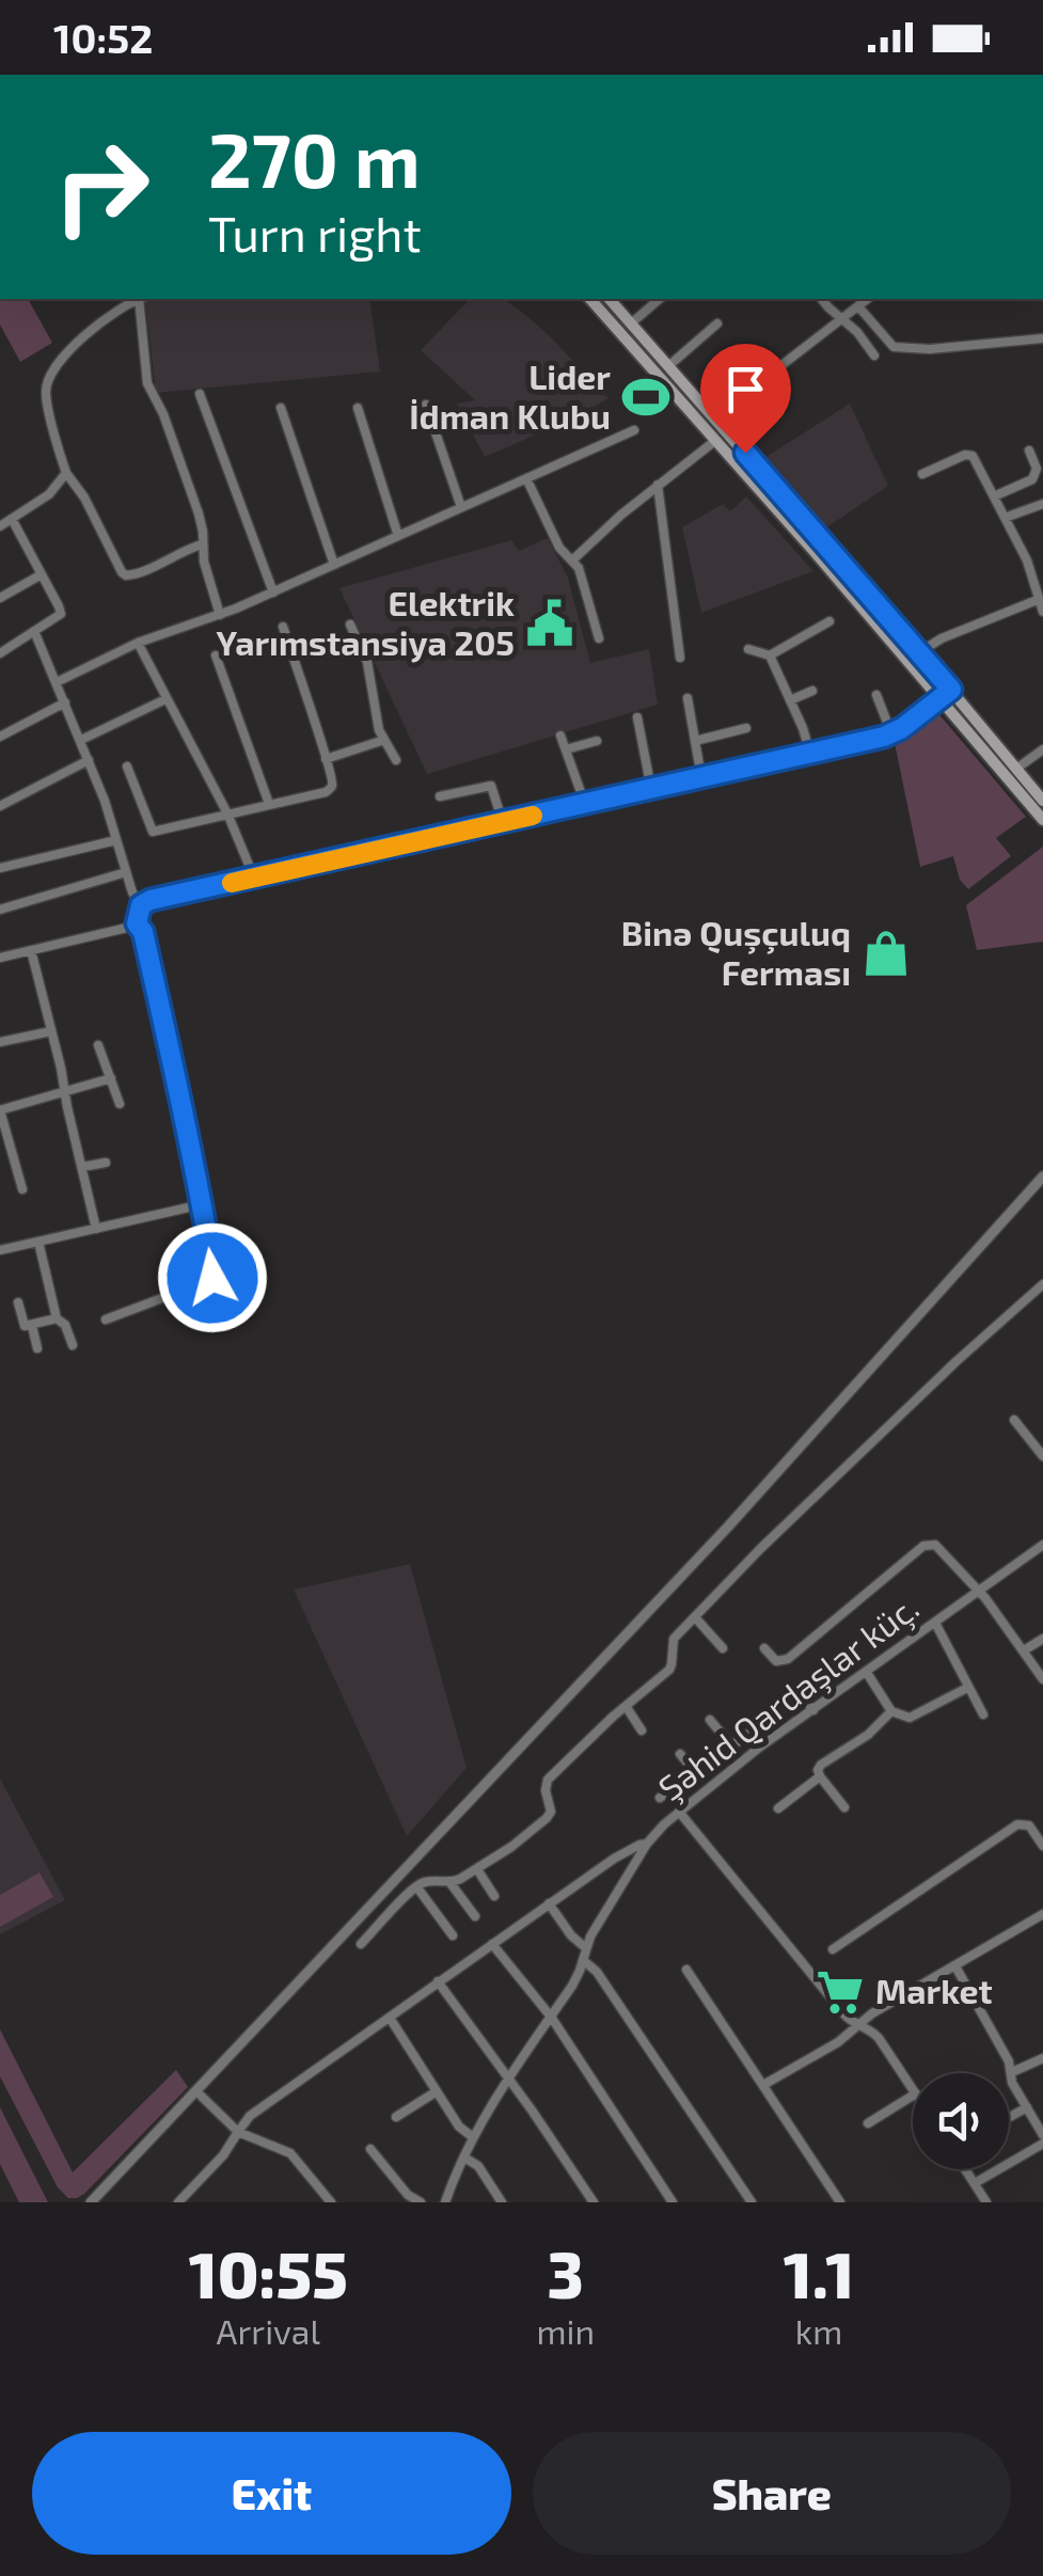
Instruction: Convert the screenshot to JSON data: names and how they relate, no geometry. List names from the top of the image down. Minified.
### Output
{"streets":{"street":["Şəhid Qardaşlar küç."]},"places":{"sports":["Lider İdman Klubu"],"public building":["Elektrik Yarımstansiya 205"],"shop":["Binə Quşçuluq Ferması"],"supermarket":["Market"]},"page":{"status":"10:52","turn":["270 m","Turn right"],"eta":["10:55","Arrival","3","min","1.1","km"],"buttons":["Exit","Share"]}}
